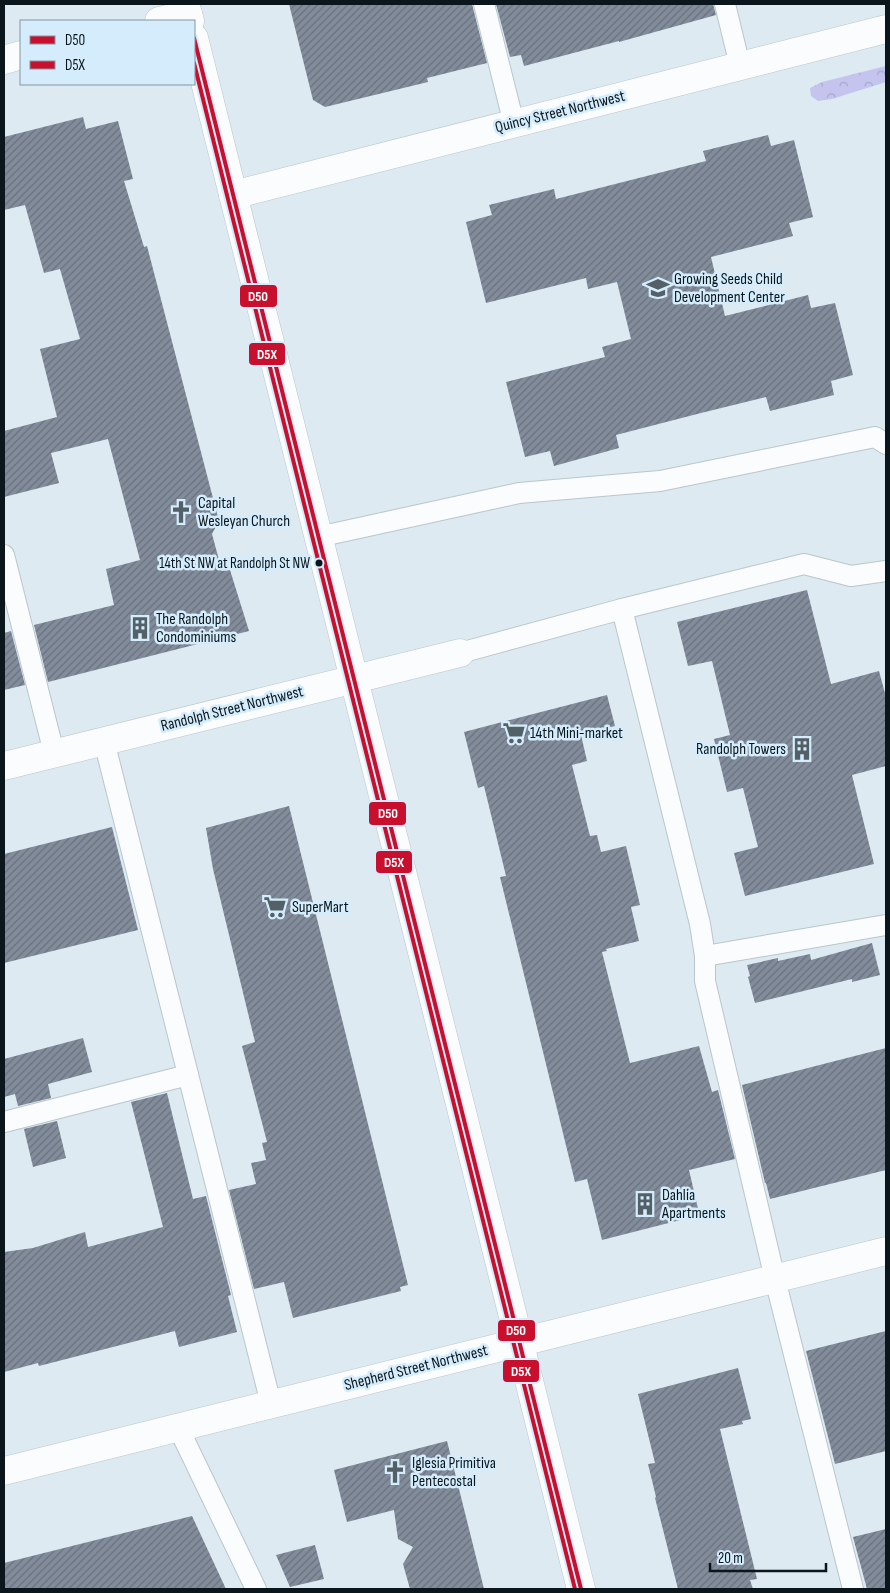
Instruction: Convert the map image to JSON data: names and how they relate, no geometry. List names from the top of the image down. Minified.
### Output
{"streets":{"street":["Quincy Street Northwest","Randolph Street Northwest","Shepherd Street Northwest"]},"places":{"school or university":["Growing Seeds Child Development Center"],"church":["Capital Wesleyan Church","Iglesia Primitiva Pentecostal"],"other":["14th St NW at Randolph St NW"],"building":["The Randolph Condominiums","Randolph Towers","Dahlia Apartments"],"supermarket":["14th Mini-market","SuperMart"]},"lines":["transit line D50","transit line D5X"],"legend":["D50","D5X"],"scale_bar":"20 m"}
